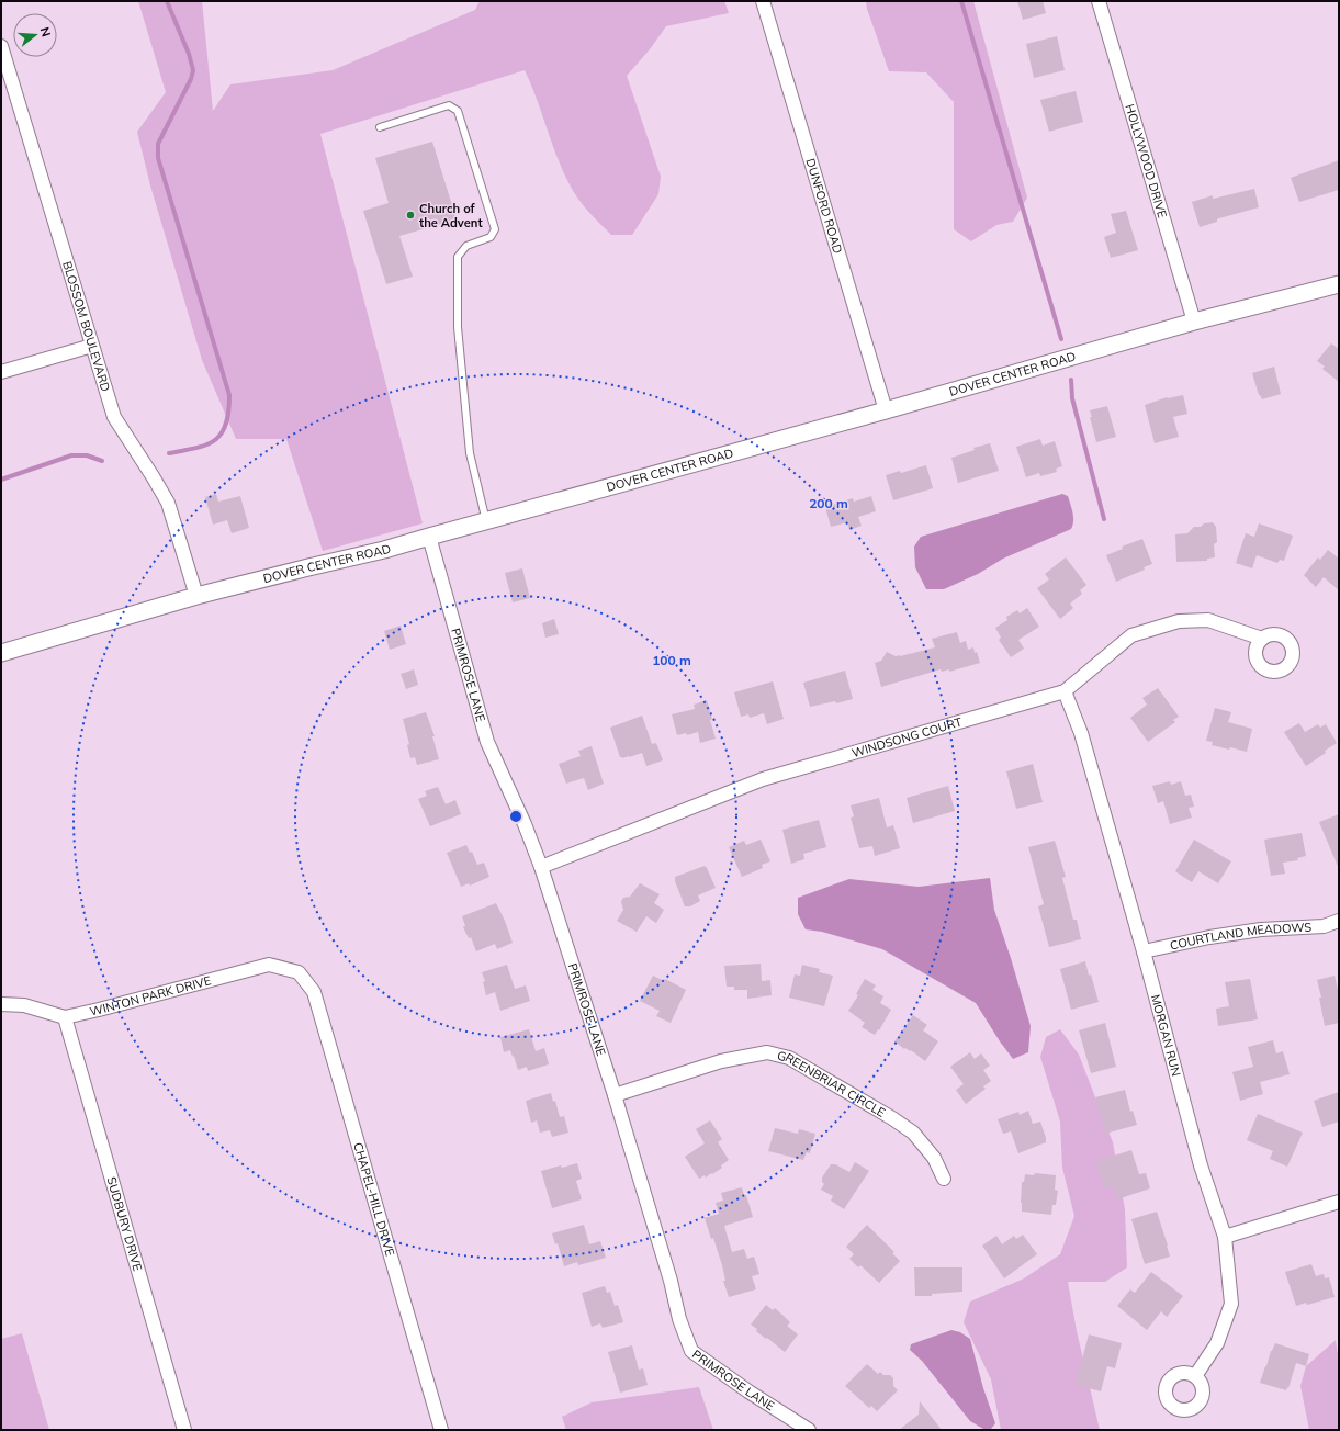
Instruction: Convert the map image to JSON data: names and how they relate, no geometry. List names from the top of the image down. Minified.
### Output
{"streets":{"street":["HOLLYWOOD DRIVE","DUNFORD ROAD","BLOSSOM BOULEVARD","DOVER CENTER ROAD","PRIMROSE LANE","WINDSONG COURT","COURTLAND MEADOWS","WINTON PARK DRIVE","MORGAN RUN","GREENBRIAR CIRCLE","CHAPEL-HILL DRIVE","SUDBURY DRIVE"]},"crossings":[["HOLLYWOOD DRIVE","DOVER CENTER ROAD"],["DUNFORD ROAD","DOVER CENTER ROAD"],["BLOSSOM BOULEVARD","DOVER CENTER ROAD"],["DOVER CENTER ROAD","PRIMROSE LANE"],["PRIMROSE LANE","WINDSONG COURT"],["PRIMROSE LANE","GREENBRIAR CIRCLE"],["WINDSONG COURT","MORGAN RUN"],["COURTLAND MEADOWS","MORGAN RUN"],["WINTON PARK DRIVE","CHAPEL-HILL DRIVE"],["WINTON PARK DRIVE","SUDBURY DRIVE"]],"places":["Church of the Advent"],"north":"right","rings":["200 m","100 m"]}
